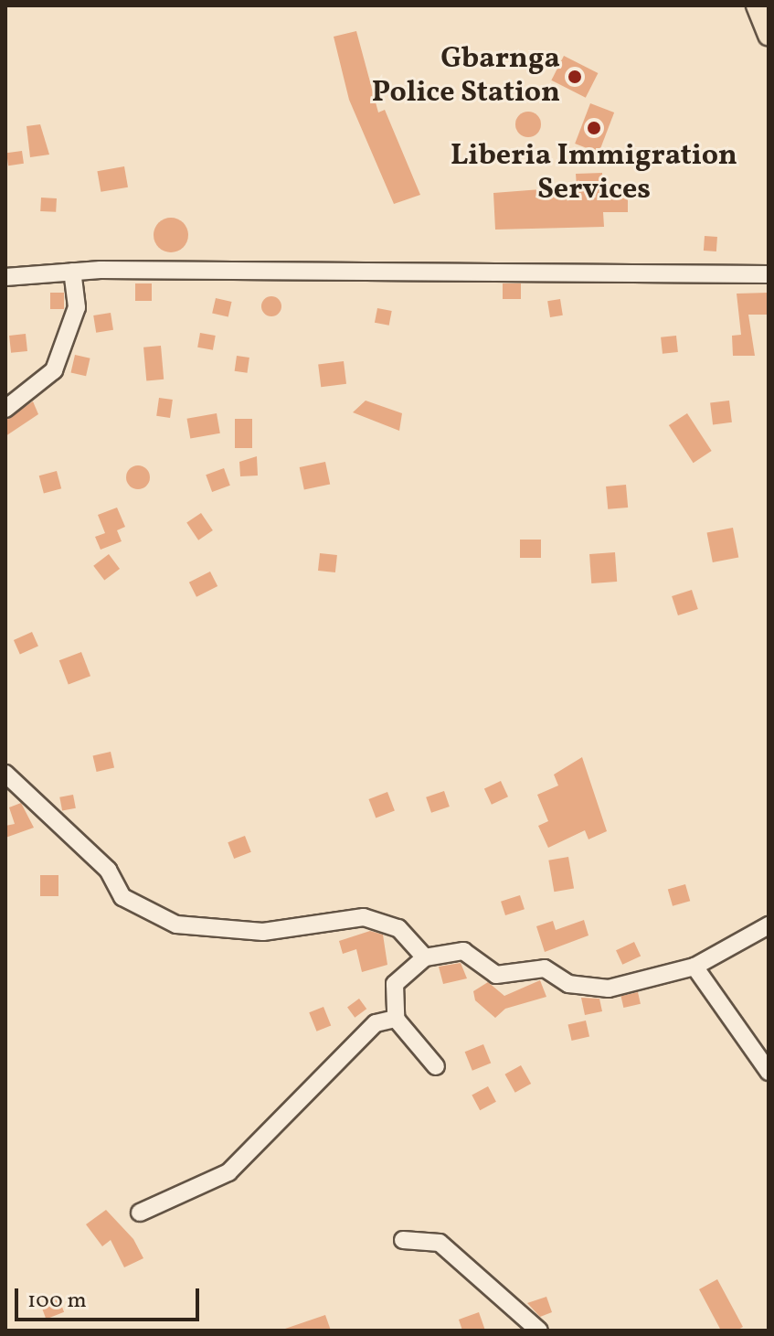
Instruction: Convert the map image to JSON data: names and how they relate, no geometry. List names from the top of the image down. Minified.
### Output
{"places":["Gbarnga Police Station","Liberia Immigration Services"],"scale_bar":"100 m"}
